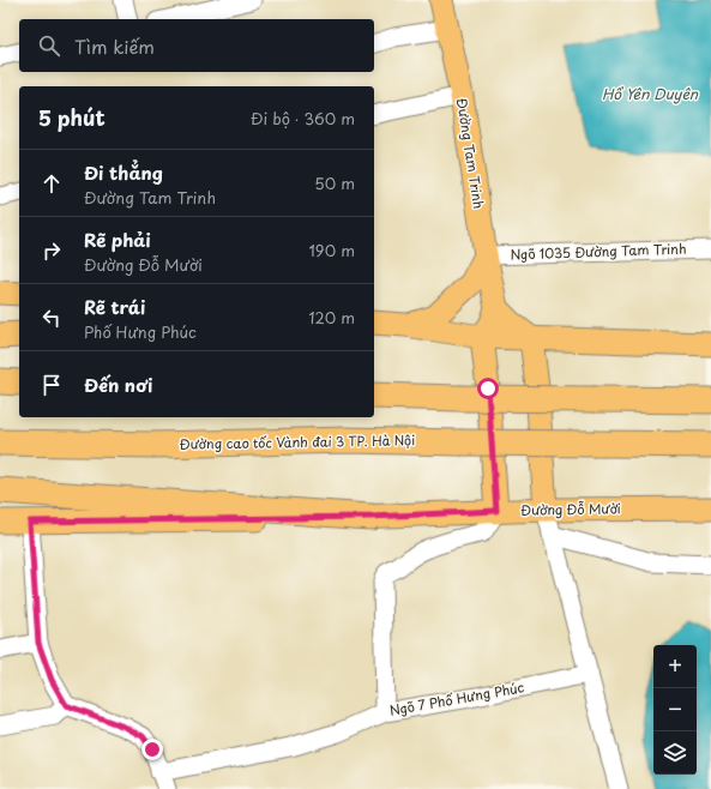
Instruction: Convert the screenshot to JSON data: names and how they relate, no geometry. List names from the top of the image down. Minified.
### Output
{"streets":{"highway":["Đường cao tốc Vành đai 3 TP. Hà Nội"],"main road":["Đường Tam Trinh","Đường Đỗ Mười"],"street":["Ngõ 1035 Đường Tam Trinh","Ngõ 7 Phố Hưng Phúc"]},"crossings":[["Đường Tam Trinh","Ngõ 1035 Đường Tam Trinh"]],"water":["Hồ Yên Duyên"],"page":{"search":"Tìm kiếm","heading":["5 phút","Đi bộ · 360 m"],"list":[["Đi thẳng","Đường Tam Trinh","50 m"],["Rẽ phải","Đường Đỗ Mười","190 m"],["Rẽ trái","Phố Hưng Phúc","120 m"],"Đến nơi"],"map_buttons":["+","−"]}}
